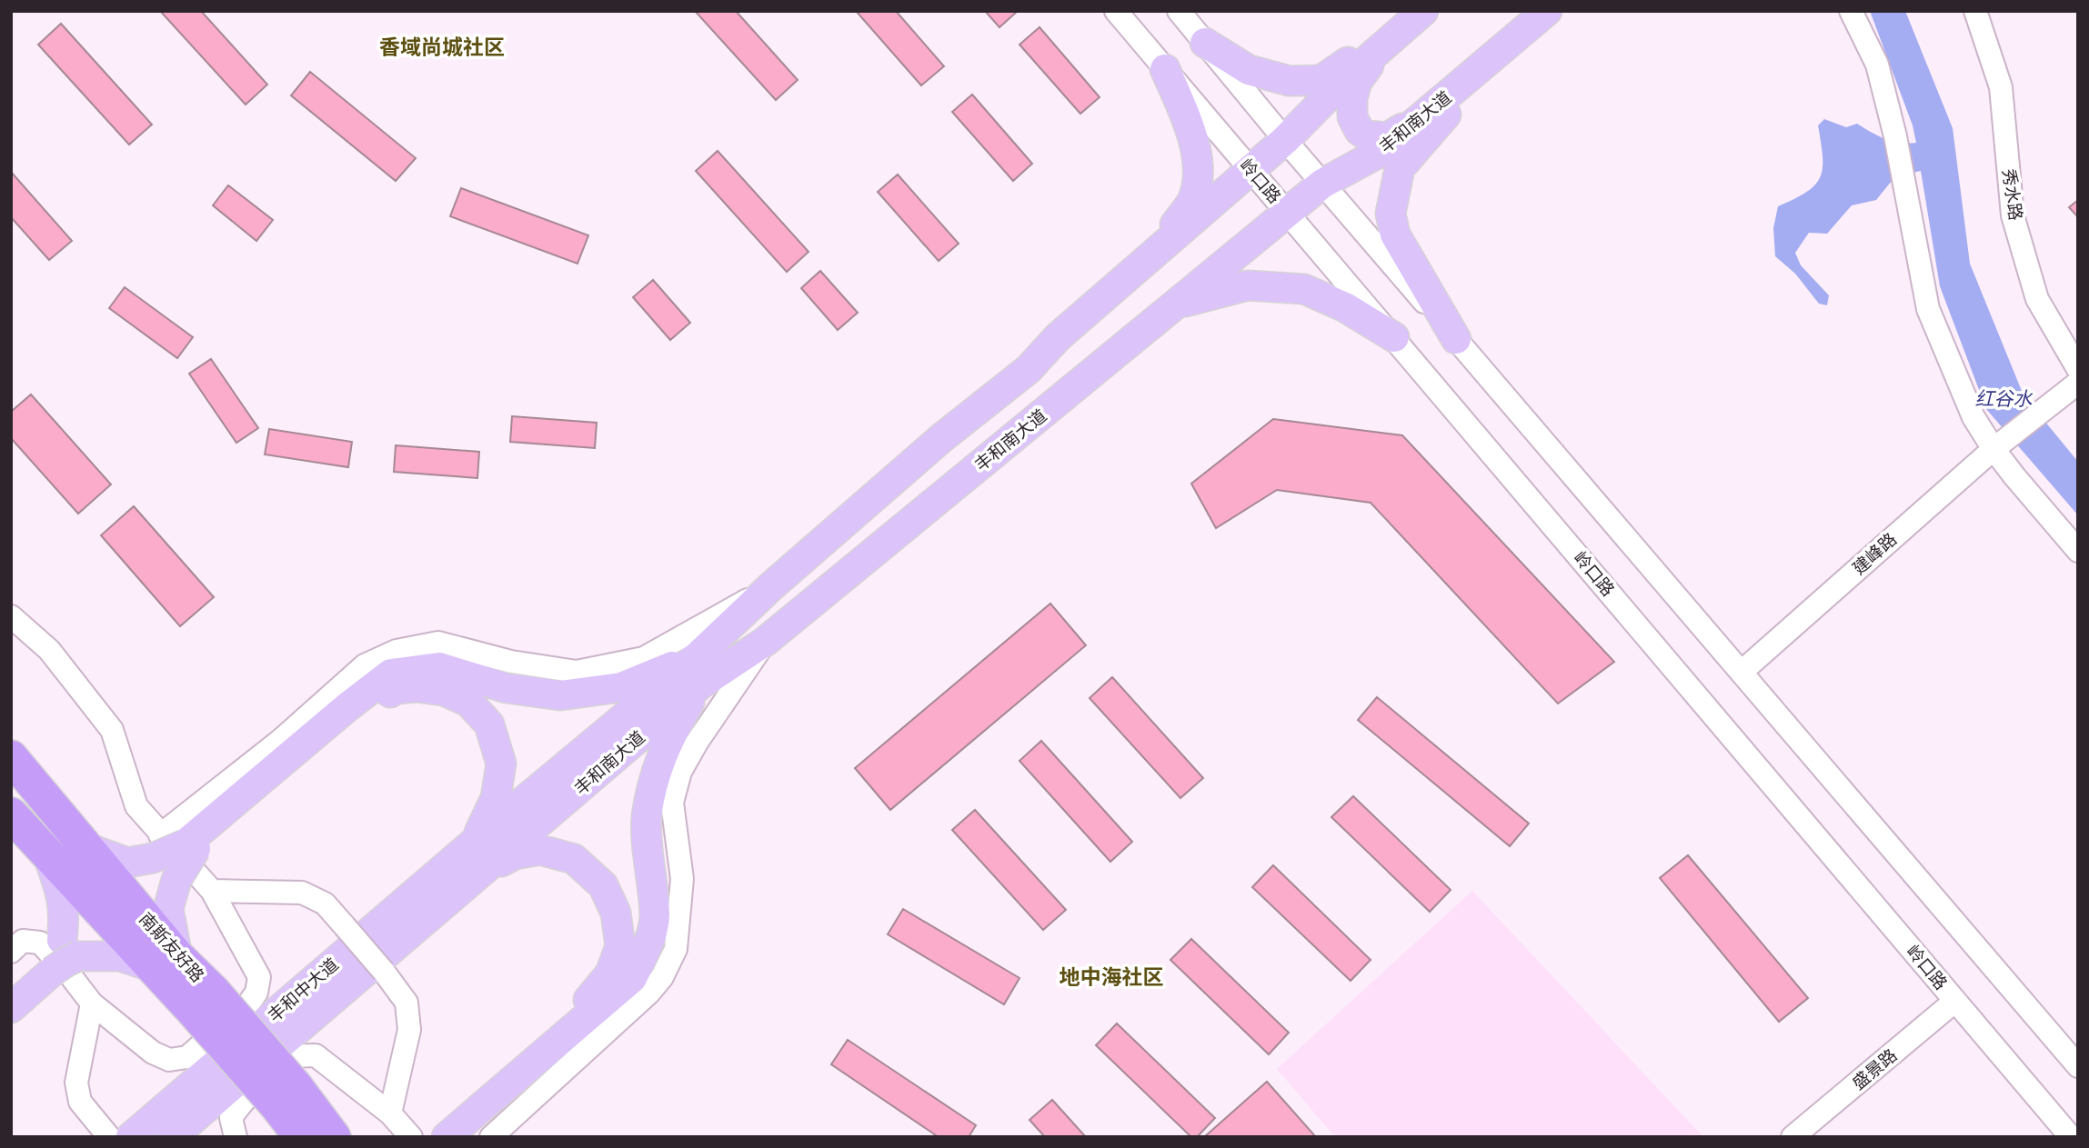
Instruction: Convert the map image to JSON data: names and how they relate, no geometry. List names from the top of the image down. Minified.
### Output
{"streets":{"highway":["南斯友好路"],"main road":["丰和南大道","丰和中大道"],"street":["岭口路","秀水路","建峰路","盛景路"]},"crossings":[["丰和南大道","岭口路"],["丰和南大道","丰和中大道"],["岭口路","盛景路"]],"districts":["香域尚城社区","地中海社区"],"water":["红谷水"]}
